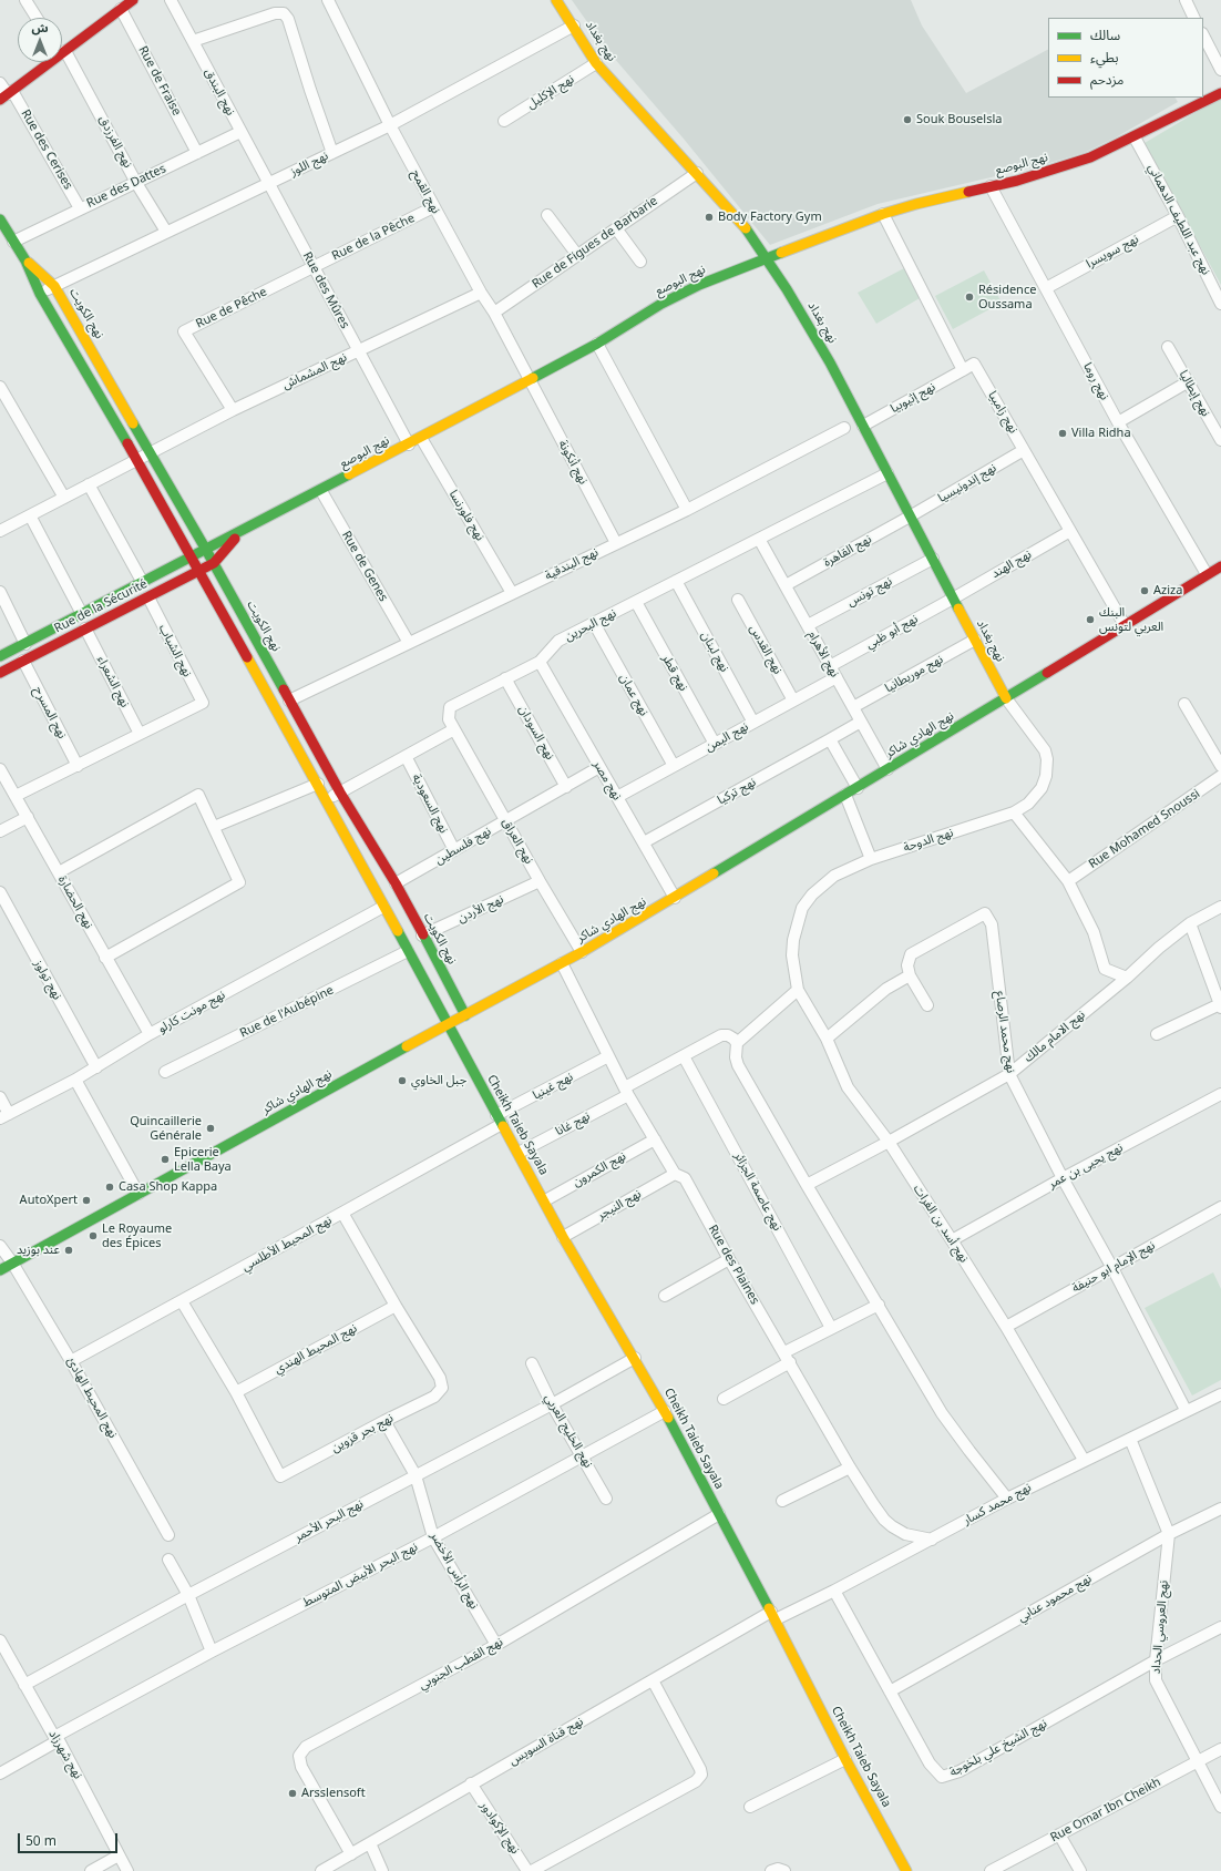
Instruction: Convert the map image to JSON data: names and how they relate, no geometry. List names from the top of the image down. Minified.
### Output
{"streets":{"street":["نهج بغداد","Rue de Fraise","نهج البندق","نهج الإكليل","نهج الفرزدق","Rue des Cerises","نهج اللوز","نهج البوصع","Rue des Dattes","نهج القمح","نهج عبد اللطيف الدهماني","Rue de la Pêche","Rue de Figues de Barbarie","نهج سويسرا","Rue des Mûres","Rue de Pêche","نهج الكويت","نهج المشماش","نهج روما","نهج إيطاليا","نهج إثيوبيا","نهج زامبيا","نهج أنكونة","نهج إندونيسيا","نهج فلورنسا","نهج القاهرة","نهج البندقية","نهج الهند","Rue de Genes","نهج تونس","Rue de la Sécurité","نهج البحرين","نهج أبو ظبي","نهج القدس","نهج الشباب","نهج لبنان","نهج الأهرام","نهج قطر","نهج موريطانيا","نهج الشعراء","نهج عمان","نهج المسرح","نهج السودان","نهج الهادي شاكر","نهج اليمن","نهج مصر","نهج تركيا","نهج السعودية","Rue Mohamed Snoussi","نهج الدوحة","نهج العراق","نهج فلسطين","نهج الحضارة","نهج الأردن","نهج تولوز","نهج مونت كارلو","Rue de l'Aubépine","نهج محمد الرصاع","نهج الامام مالك","نهج غينيا","نهج غانا","Cheikh Taieb Sayala","نهج يحيى بن عمر","نهج الكمرون","نهج عاصمة الجزائر","نهج النيجر","نهج أسد بن الفرات","نهج المحيط الأطلسي","Rue des Plaines","نهج الإمام ابو حنيفة","نهج المحيط الهندي","نهج المحيط الهادئ","نهج الخليج العربي","نهج بحر قزوين","نهج محمد كسار","نهج البحر الأحمر","نهج الرأس الأخضر","نهج البحر الأبيض المتوسط","نهج محمود عنابي","نهج العروسي الحداد","نهج القطب الجنوبي","نهج قناة السويس","نهج الشيخ علي بلخوجة","نهج شهرزاد","Rue Omar Ibn Cheikh","نهج الإكوادور"]},"crossings":[["نهج بغداد","نهج الإكليل"],["نهج بغداد","نهج اللوز"],["نهج بغداد","نهج البوصع"],["نهج بغداد","Rue de Figues de Barbarie"],["نهج بغداد","نهج إثيوبيا"],["نهج بغداد","نهج إندونيسيا"],["نهج بغداد","نهج القاهرة"],["نهج بغداد","نهج الهند"],["نهج بغداد","نهج تونس"],["نهج بغداد","نهج البحرين"],["نهج بغداد","نهج أبو ظبي"],["نهج بغداد","نهج موريطانيا"],["نهج بغداد","نهج الهادي شاكر"],["نهج بغداد","نهج الدوحة"],["Rue de Fraise","Rue des Dattes"],["نهج البندق","نهج اللوز"],["نهج البندق","Rue des Dattes"],["نهج البندق","Rue des Mûres"],["نهج الفرزدق","نهج اللوز"],["نهج الفرزدق","Rue des Dattes"],["Rue des Cerises","Rue des Dattes"],["نهج اللوز","نهج القمح"],["نهج اللوز","Rue des Mûres"],["نهج اللوز","نهج الكويت"],["نهج البوصع","نهج القمح"],["نهج البوصع","نهج عبد اللطيف الدهماني"],["نهج البوصع","Rue des Mûres"],["نهج البوصع","نهج الكويت"],["نهج البوصع","نهج روما"],["نهج البوصع","نهج أنكونة"],["نهج البوصع","نهج فلورنسا"],["نهج البوصع","Rue de Genes"],["نهج البوصع","Rue de la Sécurité"],["Rue des Dattes","نهج الكويت"],["نهج القمح","Rue de la Pêche"],["نهج القمح","Rue de Figues de Barbarie"],["نهج القمح","نهج المشماش"],["نهج القمح","نهج أنكونة"],["نهج عبد اللطيف الدهماني","نهج سويسرا"],["Rue de la Pêche","Rue des Mûres"],["Rue de la Pêche","Rue de Pêche"],["نهج سويسرا","نهج روما"],["Rue des Mûres","Rue de Pêche"],["Rue des Mûres","نهج المشماش"],["Rue de Pêche","نهج المشماش"],["نهج الكويت","نهج المشماش"],["نهج الكويت","نهج البندقية"],["نهج الكويت","Rue de la Sécurité"],["نهج الكويت","نهج الهادي شاكر"],["نهج الكويت","نهج فلسطين"],["نهج الكويت","نهج الأردن"],["نهج الكويت","نهج مونت كارلو"],["نهج الكويت","Rue de l'Aubépine"],["نهج الكويت","Cheikh Taieb Sayala"],["نهج روما","نهج الهادي شاكر"],["نهج إثيوبيا","نهج زامبيا"],["نهج زامبيا","نهج إندونيسيا"],["نهج زامبيا","نهج الهند"],["نهج زامبيا","نهج الهادي شاكر"],["نهج أنكونة","نهج البندقية"],["نهج إندونيسيا","نهج القاهرة"],["نهج فلورنسا","نهج البندقية"],["نهج القاهرة","نهج الأهرام"],["نهج البندقية","Rue de Genes"],["نهج الهند","نهج أبو ظبي"],["نهج تونس","نهج الأهرام"],["Rue de la Sécurité","نهج الشباب"],["Rue de la Sécurité","نهج الشعراء"],["Rue de la Sécurité","نهج المسرح"],["نهج البحرين","نهج لبنان"],["نهج البحرين","نهج الأهرام"],["نهج البحرين","نهج قطر"],["نهج البحرين","نهج عمان"],["نهج البحرين","نهج السودان"],["نهج البحرين","نهج مصر"],["نهج البحرين","نهج العراق"],["نهج أبو ظبي","نهج الأهرام"],["نهج القدس","نهج اليمن"],["نهج الشباب","نهج الشعراء"],["نهج لبنان","نهج اليمن"],["نهج الأهرام","نهج موريطانيا"],["نهج الأهرام","نهج الهادي شاكر"],["نهج الأهرام","نهج اليمن"],["نهج قطر","نهج اليمن"],["نهج عمان","نهج اليمن"],["نهج السودان","نهج فلسطين"],["نهج الهادي شاكر","نهج مصر"],["نهج الهادي شاكر","نهج الدوحة"],["نهج الهادي شاكر","نهج العراق"],["نهج الهادي شاكر","Cheikh Taieb Sayala"],["نهج الهادي شاكر","Rue des Plaines"],["نهج الهادي شاكر","نهج المحيط الهادئ"],["نهج اليمن","نهج مصر"],["نهج مصر","نهج تركيا"],["نهج مصر","نهج فلسطين"],["نهج السعودية","نهج فلسطين"],["نهج الدوحة","نهج أسد بن الفرات"],["نهج العراق","نهج فلسطين"],["نهج العراق","نهج الأردن"],["نهج الحضارة","نهج مونت كارلو"],["نهج تولوز","نهج مونت كارلو"],["نهج محمد الرصاع","نهج الامام مالك"],["نهج محمد الرصاع","نهج يحيى بن عمر"],["نهج محمد الرصاع","نهج الإمام ابو حنيفة"],["نهج محمد الرصاع","نهج محمد كسار"],["نهج الامام مالك","نهج أسد بن الفرات"],["نهج غينيا","Cheikh Taieb Sayala"],["نهج غينيا","نهج المحيط الأطلسي"],["نهج غينيا","Rue des Plaines"],["نهج غانا","Cheikh Taieb Sayala"],["نهج غانا","نهج عاصمة الجزائر"],["نهج غانا","Rue des Plaines"],["Cheikh Taieb Sayala","نهج الكمرون"],["Cheikh Taieb Sayala","نهج النيجر"],["Cheikh Taieb Sayala","نهج المحيط الأطلسي"],["Cheikh Taieb Sayala","نهج محمد كسار"],["Cheikh Taieb Sayala","نهج البحر الأحمر"],["Cheikh Taieb Sayala","نهج البحر الأبيض المتوسط"],["Cheikh Taieb Sayala","نهج القطب الجنوبي"],["Cheikh Taieb Sayala","نهج قناة السويس"],["نهج يحيى بن عمر","نهج أسد بن الفرات"],["نهج الكمرون","Rue des Plaines"],["نهج النيجر","Rue des Plaines"],["نهج أسد بن الفرات","نهج الإمام ابو حنيفة"],["نهج أسد بن الفرات","نهج محمد كسار"],["نهج المحيط الأطلسي","نهج المحيط الهادئ"],["نهج المحيط الأطلسي","نهج بحر قزوين"],["Rue des Plaines","نهج محمد كسار"],["نهج المحيط الهندي","نهج بحر قزوين"],["نهج الخليج العربي","نهج البحر الأحمر"],["نهج الخليج العربي","نهج البحر الأبيض المتوسط"],["نهج بحر قزوين","نهج الرأس الأخضر"],["نهج محمد كسار","نهج العروسي الحداد"],["نهج محمد كسار","نهج قناة السويس"],["نهج محمد كسار","نهج الشيخ علي بلخوجة"],["نهج البحر الأحمر","نهج الرأس الأخضر"],["نهج البحر الأحمر","نهج شهرزاد"],["نهج الرأس الأخضر","نهج البحر الأبيض المتوسط"],["نهج الرأس الأخضر","نهج القطب الجنوبي"],["نهج البحر الأبيض المتوسط","نهج شهرزاد"],["نهج محمود عنابي","نهج العروسي الحداد"],["نهج محمود عنابي","نهج الشيخ علي بلخوجة"],["نهج العروسي الحداد","نهج الشيخ علي بلخوجة"],["نهج العروسي الحداد","Rue Omar Ibn Cheikh"],["نهج القطب الجنوبي","نهج قناة السويس"],["نهج قناة السويس","نهج الإكوادور"]],"places":["Souk Bouselsla","Body Factory Gym","Résidence Oussama","Villa Ridha","Aziza","البنك العربي لتونس","جبل الخاوي","Quincaillerie Générale","Epicerie Lella Baya","Casa Shop Kappa","AutoXpert","Le Royaume des Épices","عند بوزيد","Arsslensoft"],"legend":["سالك","بطيء","مزدحم"],"scale_bar":"50 m","north":"top"}
